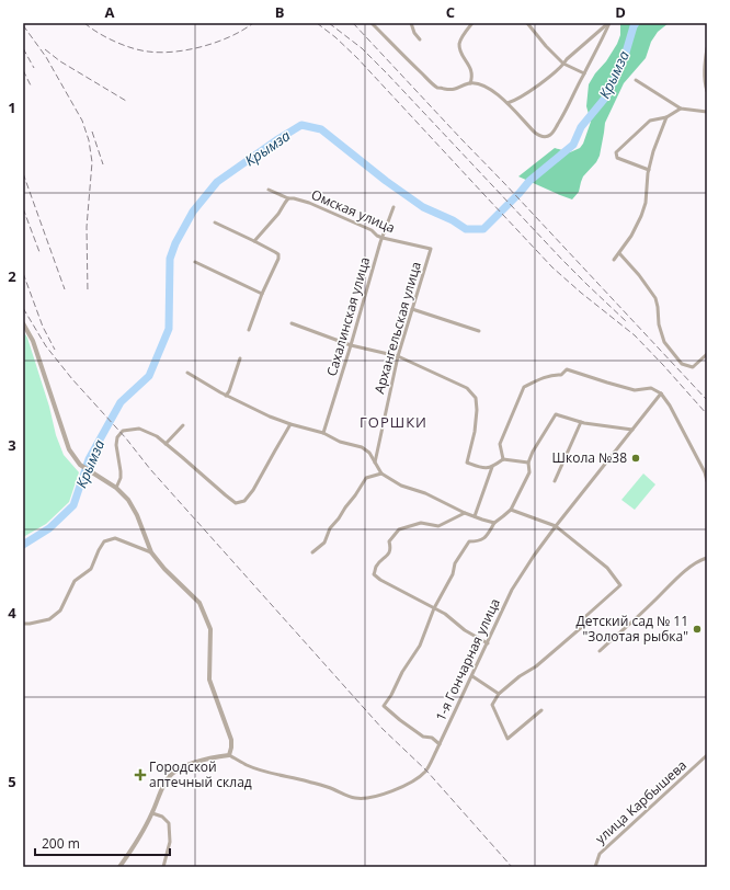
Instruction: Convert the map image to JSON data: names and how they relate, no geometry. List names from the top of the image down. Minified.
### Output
{"streets":{"street":["Омская улица","Сахалинская улица","Архангельская улица","1-я Гончарная улица","улица Карбышева"]},"crossings":[["Омская улица","Сахалинская улица"],["Омская улица","Архангельская улица"]],"districts":["ГОРШКИ"],"water":["Крымза"],"places":{"other":["Школа №38","Детский сад № 11 \"Золотая рыбка\""],"health":["Городской аптечный склад"]},"scale_bar":"200 m","grid":{"columns":["A","B","C","D"],"rows":["1","2","3","4","5"]}}
